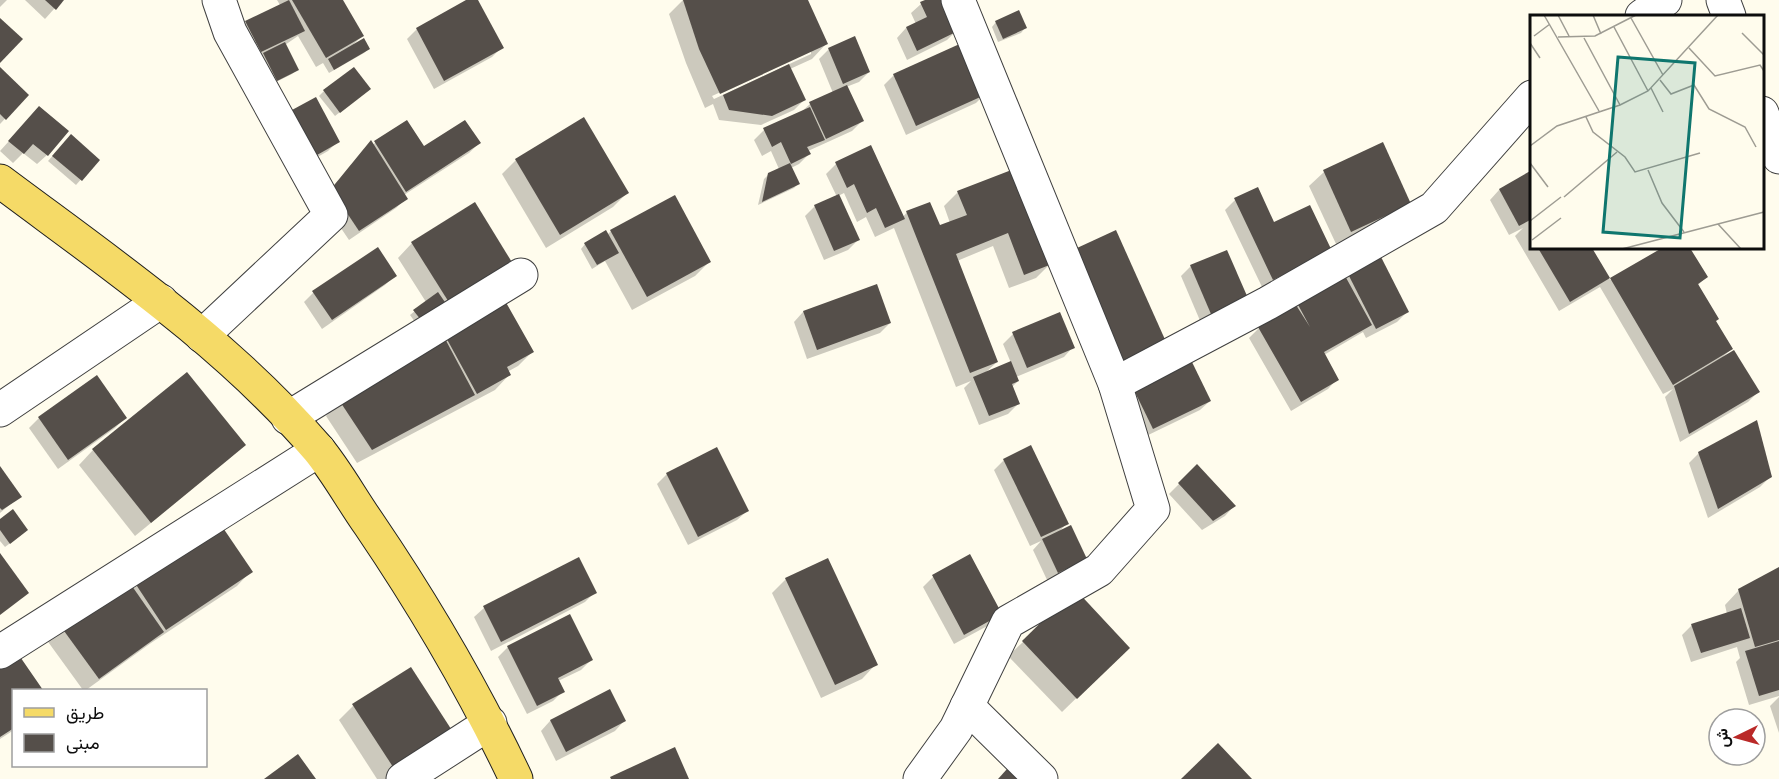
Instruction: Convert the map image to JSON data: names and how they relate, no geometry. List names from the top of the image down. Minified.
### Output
{"legend":["طريق","مبنى"],"north":"left"}
